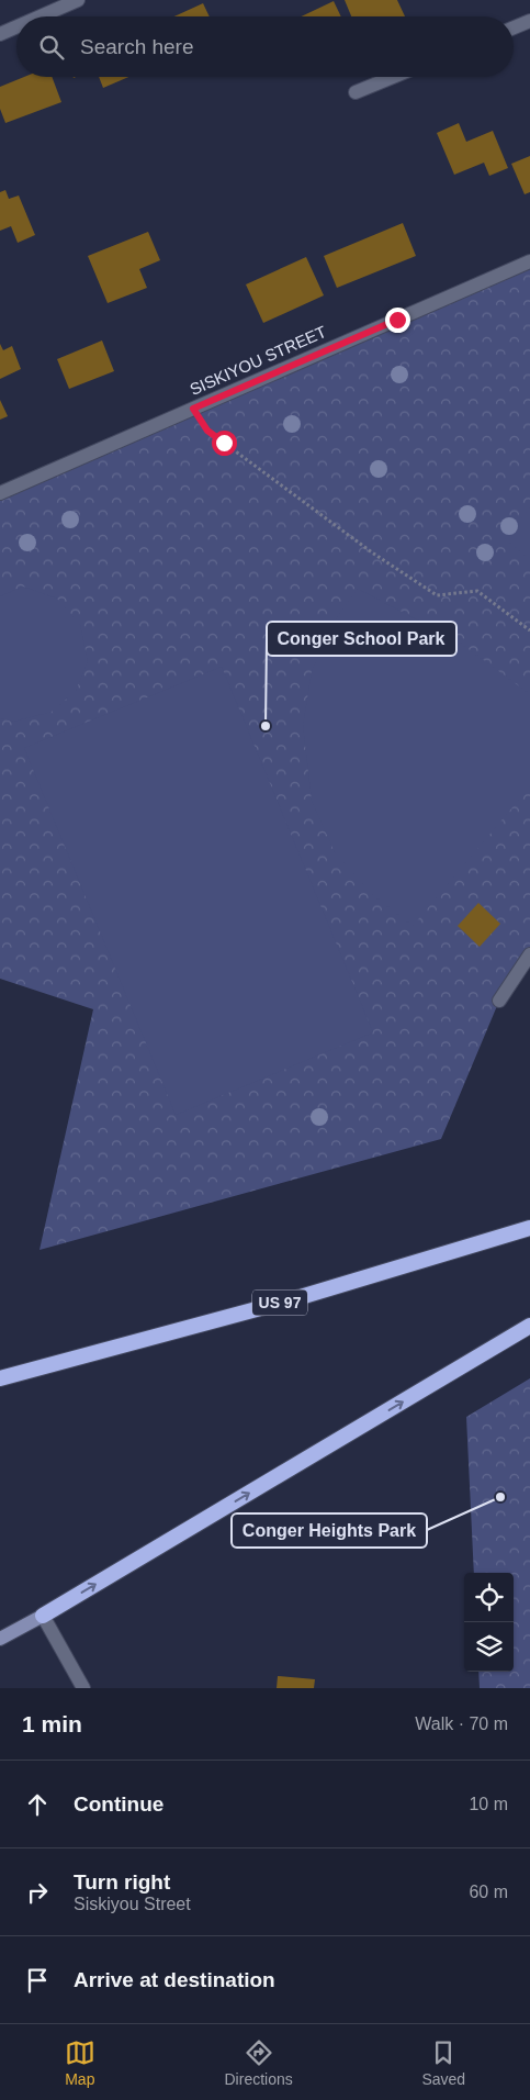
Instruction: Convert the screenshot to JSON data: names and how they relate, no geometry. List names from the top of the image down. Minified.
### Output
{"streets":{"highway":["US 97"],"street":["SISKIYOU STREET"]},"places":["Conger School Park","Conger Heights Park"],"page":{"search":"Search here","heading":["1 min","Walk · 70 m"],"list":[["Continue","10 m"],["Turn right","Siskiyou Street","60 m"],"Arrive at destination"],"nav":["Map","Directions","Saved"]}}
